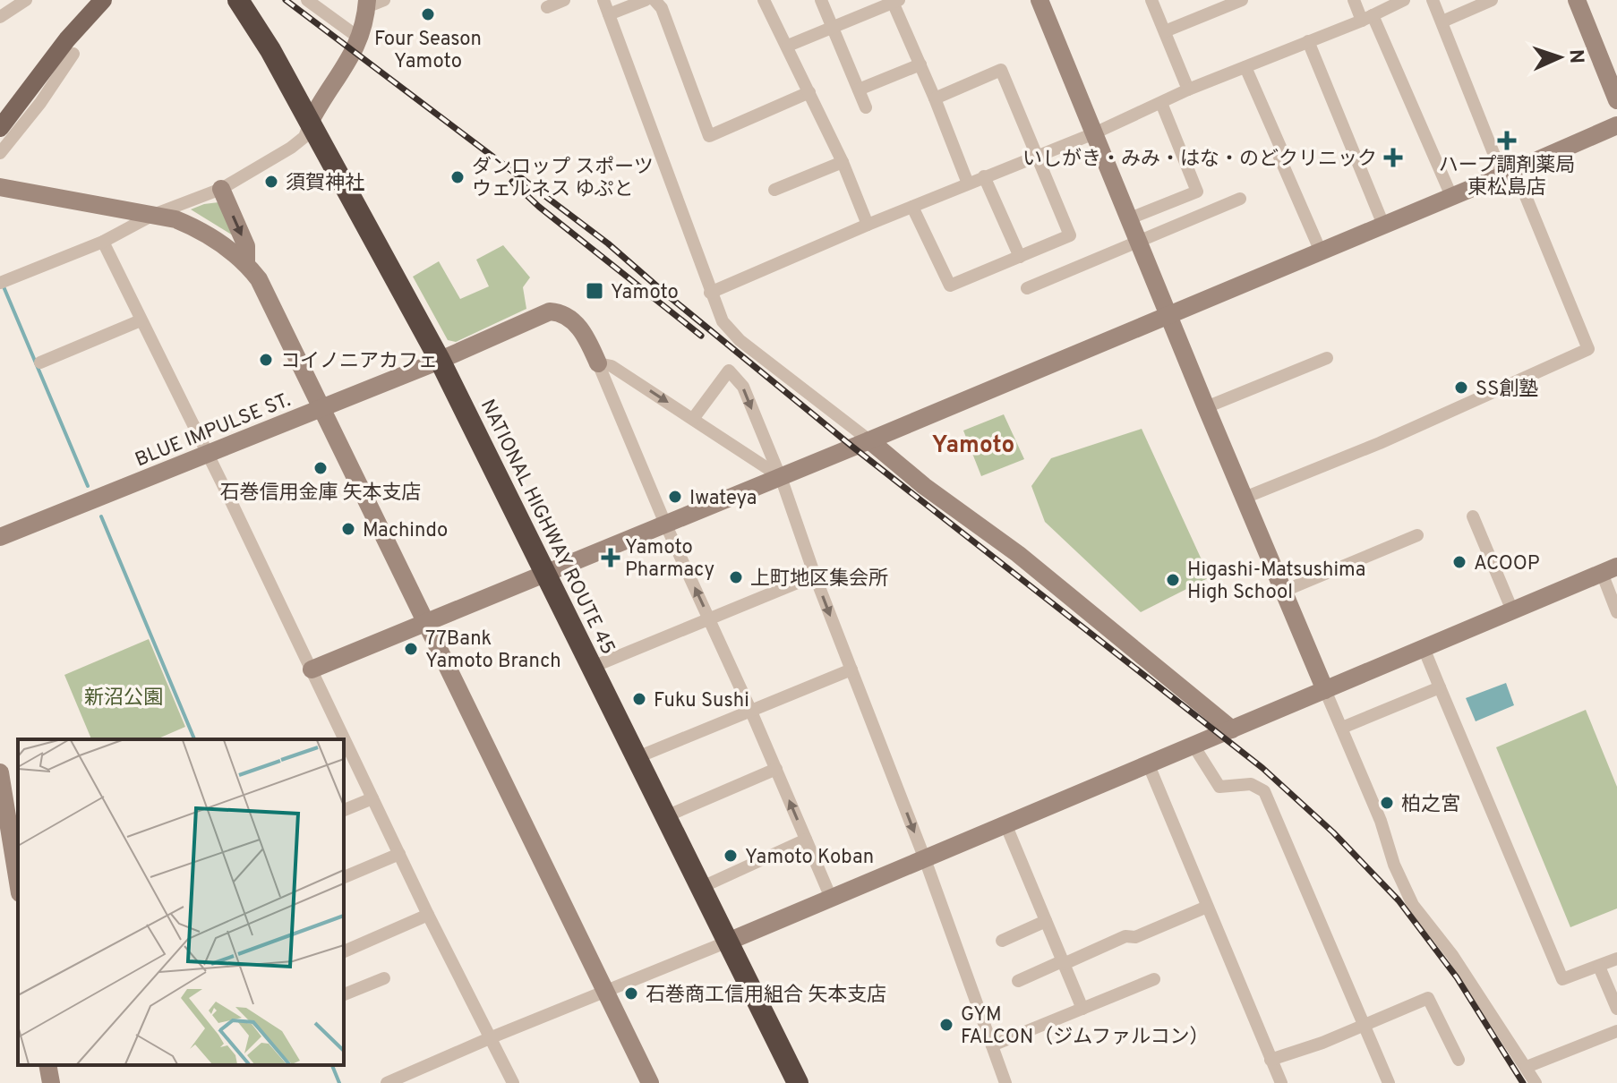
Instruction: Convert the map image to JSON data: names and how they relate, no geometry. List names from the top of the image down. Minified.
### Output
{"streets":{"highway":["NATIONAL HIGHWAY ROUTE 45"],"street":["BLUE IMPULSE ST."]},"crossings":[["BLUE IMPULSE ST.","NATIONAL HIGHWAY ROUTE 45"]],"districts":["Yamoto"],"parks":["新沼公園"],"places":{"other":["Four Season Yamoto","ダンロップ スポーツ ウェルネス ゆぷと","須賀神社","コイノニアカフェ","SS創塾","石巻信用金庫 矢本支店","Iwateya","Machindo","ACOOP","上町地区集会所","Higashi-Matsushima High School","77Bank Yamoto Branch","Fuku Sushi","柏之宮","Yamoto Koban","石巻商工信用組合 矢本支店","GYM FALCON（ジムファルコン）"],"health":["ハープ調剤薬局 東松島店","いしがき・みみ・はな・のどクリニック","Yamoto Pharmacy"],"transit":["Yamoto"]},"north":"right"}
